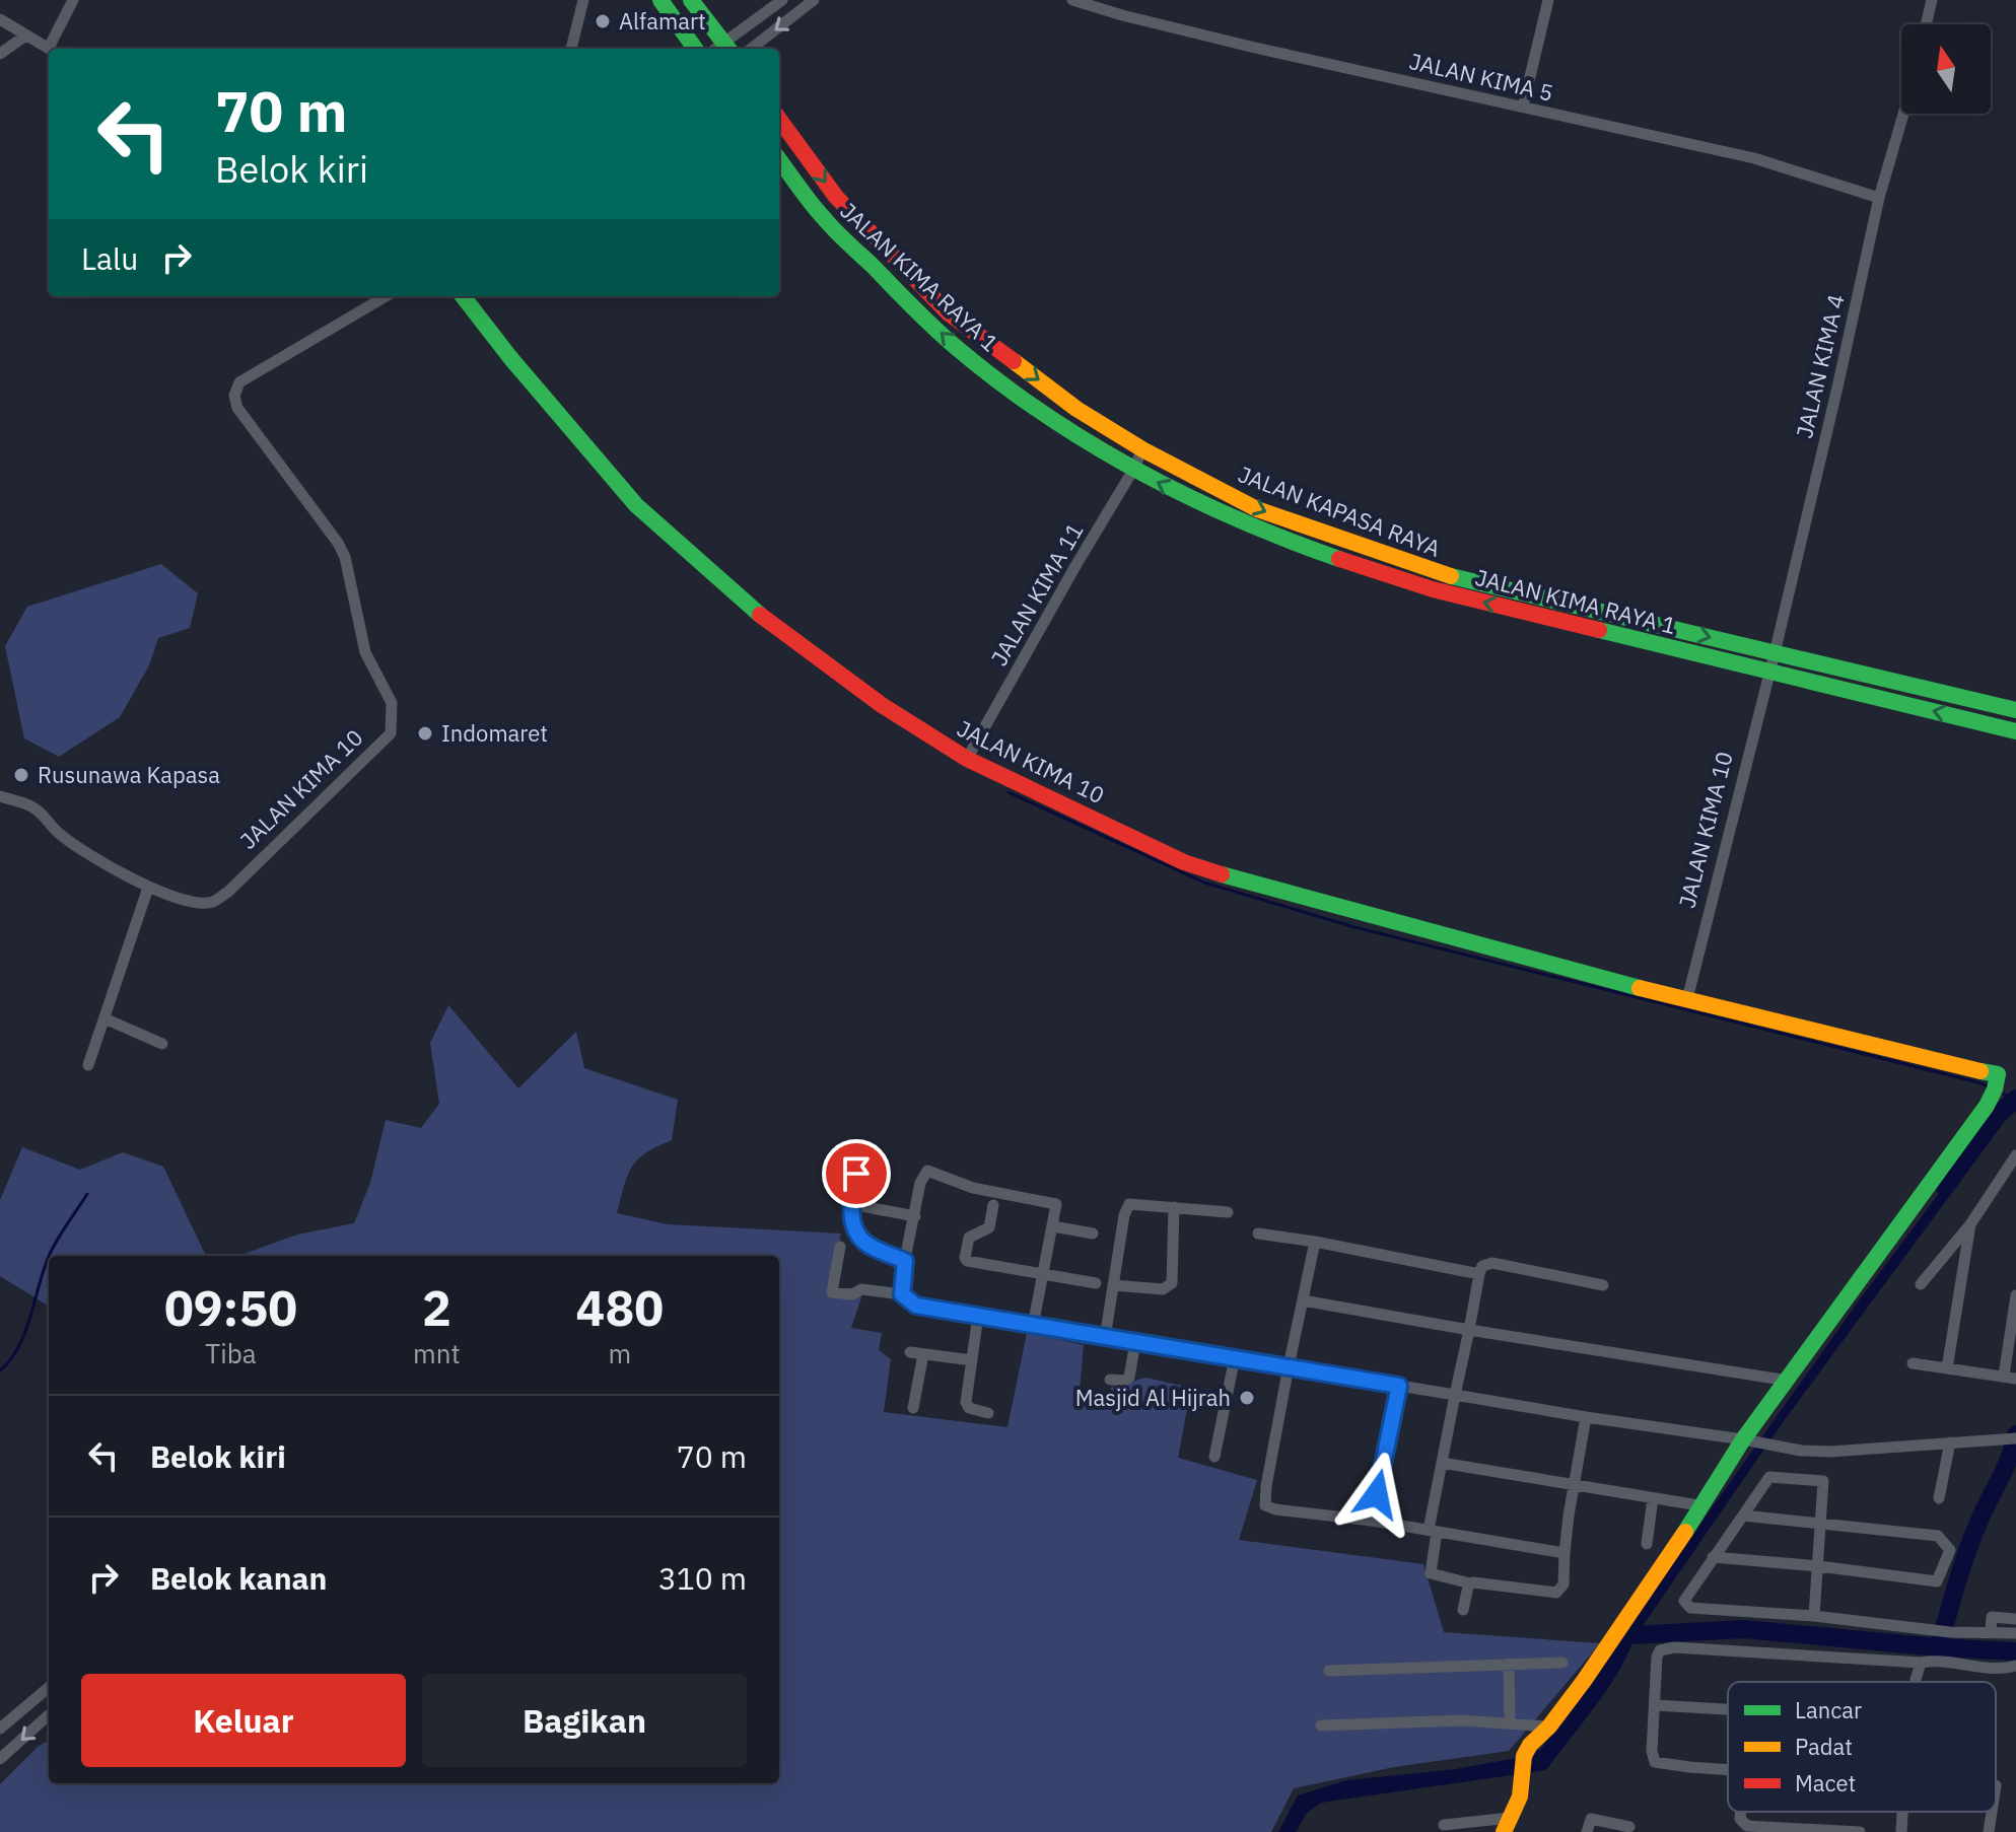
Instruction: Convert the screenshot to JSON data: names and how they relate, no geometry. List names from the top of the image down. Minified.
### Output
{"streets":{"main road":["JALAN KIMA RAYA 1","JALAN KAPASA RAYA","JALAN KIMA 10"],"street":["JALAN KIMA 5","JALAN KIMA 4","JALAN KIMA 11"]},"crossings":[["JALAN KIMA 5","JALAN KIMA 4"],["JALAN KIMA RAYA 1","JALAN KIMA 4"],["JALAN KIMA RAYA 1","JALAN KIMA 11"],["JALAN KIMA RAYA 1","JALAN KIMA 10"],["JALAN KIMA 4","JALAN KAPASA RAYA"],["JALAN KIMA 4","JALAN KIMA 10"],["JALAN KAPASA RAYA","JALAN KIMA 11"],["JALAN KIMA 11","JALAN KIMA 10"]],"one_way":["JALAN KIMA RAYA 1","JALAN KAPASA RAYA"],"places":["Alfamart","Indomaret","Rusunawa Kapasa","Masjid Al Hijrah"],"legend":["Lancar","Padat","Macet"],"north":"top","page":{"turn":["70 m","Belok kiri"],"then":"Lalu","eta":["09:50","Tiba","2","mnt","480","m"],"list":[{"name":"Belok kiri","value":"70 m"},{"name":"Belok kanan","value":"310 m"}],"buttons":["Keluar","Bagikan"]}}
